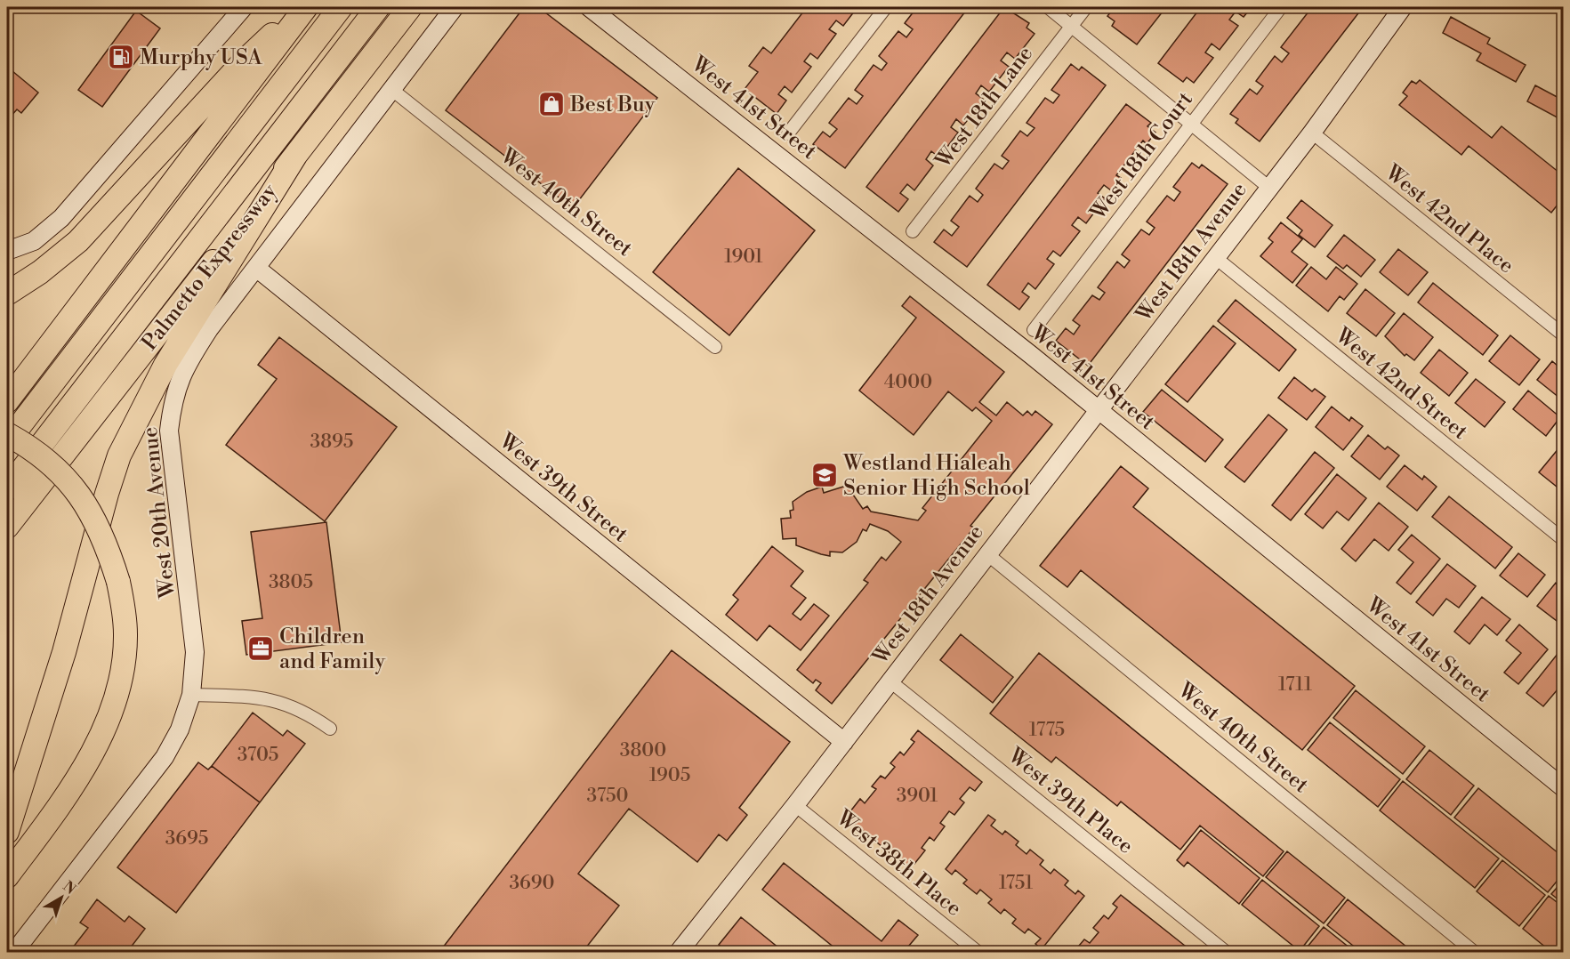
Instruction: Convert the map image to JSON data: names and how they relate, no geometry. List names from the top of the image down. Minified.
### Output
{"streets":{"highway":["Palmetto Expressway"],"street":["West 18th Lane","West 41st Street","West 18th Court","West 40th Street","West 42nd Place","West 18th Avenue","West 42nd Street","West 39th Street","West 20th Avenue","West 39th Place","West 38th Place"]},"crossings":[["West 41st Street","West 18th Avenue"],["West 40th Street","West 18th Avenue"],["West 40th Street","West 20th Avenue"],["West 42nd Place","West 18th Avenue"],["West 18th Avenue","West 42nd Street"],["West 18th Avenue","West 39th Street"],["West 18th Avenue","West 39th Place"],["West 18th Avenue","West 38th Place"],["West 39th Street","West 20th Avenue"]],"places":{"fuel station":["Murphy USA"],"shop":["Best Buy"],"school or university":["Westland Hialeah Senior High School"],"office":["Children and Family"]},"house_numbers":["1901","4000","3895","3805","1711","1775","3800","3705","1905","3750","3901","3695","3690","1751"],"north":"top right"}
